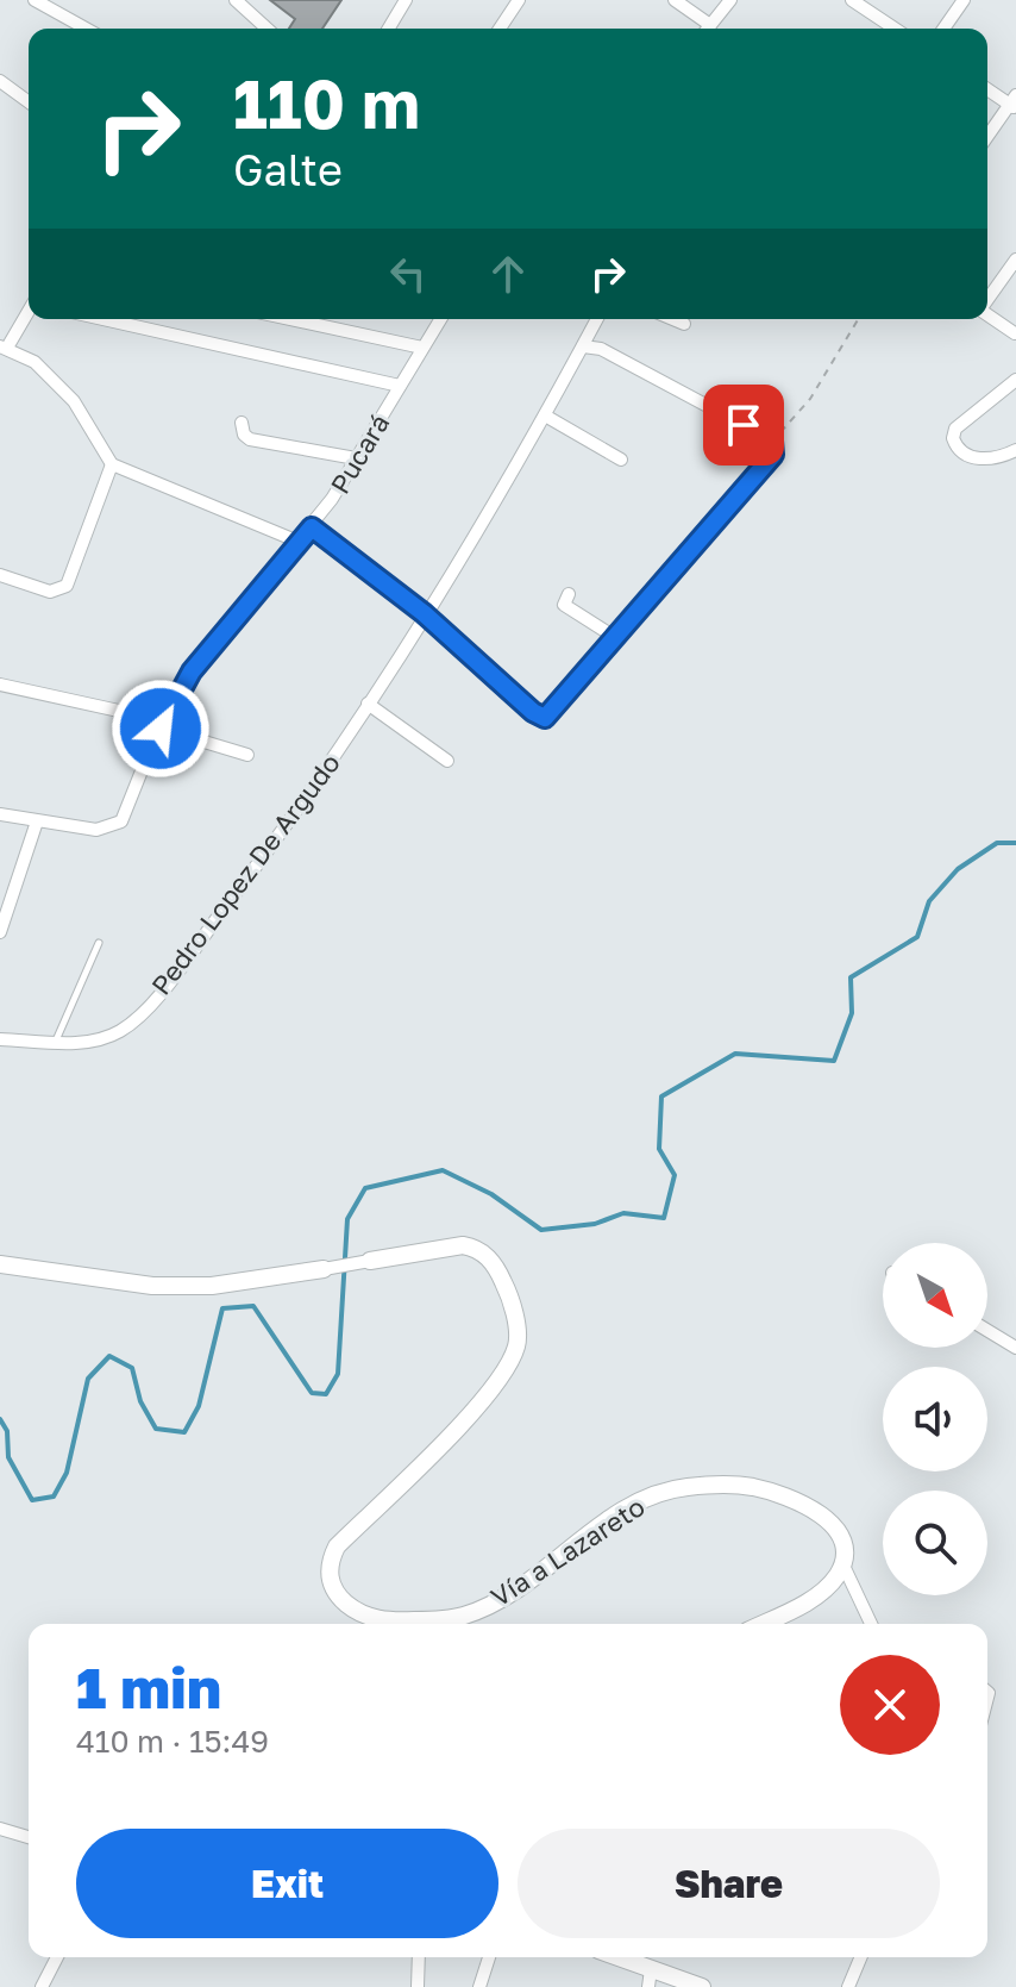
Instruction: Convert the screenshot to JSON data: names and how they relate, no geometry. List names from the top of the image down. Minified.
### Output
{"streets":{"street":["Pucará","Pedro Lopez De Argudo","Vía a Lazareto"]},"north":"bottom right","page":{"turn":["110 m","Galte"],"heading":["1 min","410 m · 15:49"],"buttons":["Exit","Share"]}}
